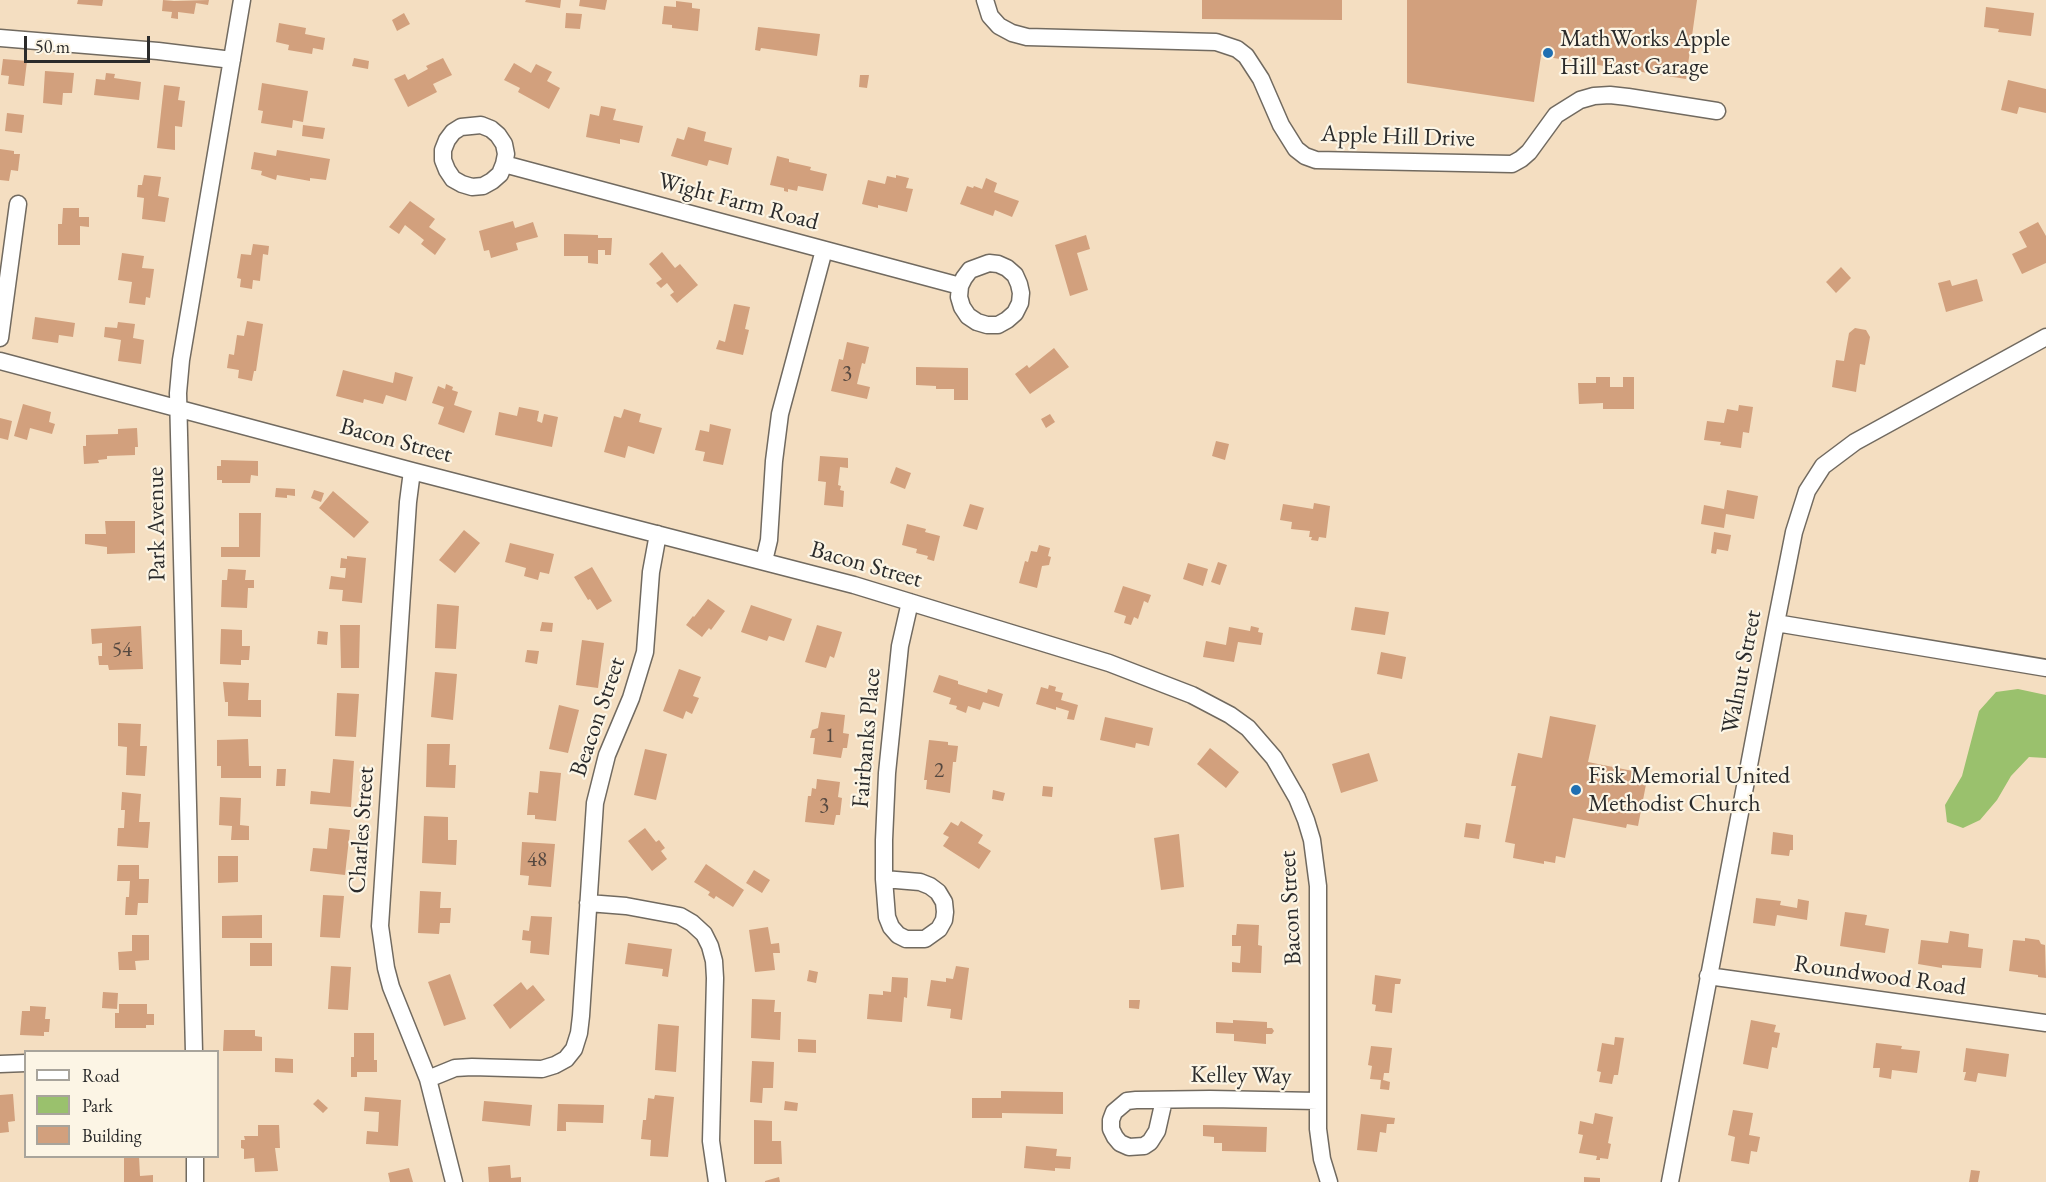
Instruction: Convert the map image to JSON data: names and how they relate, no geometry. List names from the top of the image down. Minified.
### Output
{"streets":{"street":["Apple Hill Drive","Wight Farm Road","Bacon Street","Park Avenue","Walnut Street","Beacon Street","Fairbanks Place","Charles Street","Roundwood Road","Kelley Way"]},"crossings":[["Bacon Street","Park Avenue"],["Bacon Street","Beacon Street"],["Bacon Street","Fairbanks Place"],["Bacon Street","Charles Street"],["Bacon Street","Kelley Way"],["Walnut Street","Roundwood Road"],["Beacon Street","Charles Street"]],"places":["MathWorks Apple Hill East Garage","Fisk Memorial United Methodist Church"],"house_numbers":["3","54","1","2","3","48"],"legend":["Road","Park","Building"],"scale_bar":"50 m"}
